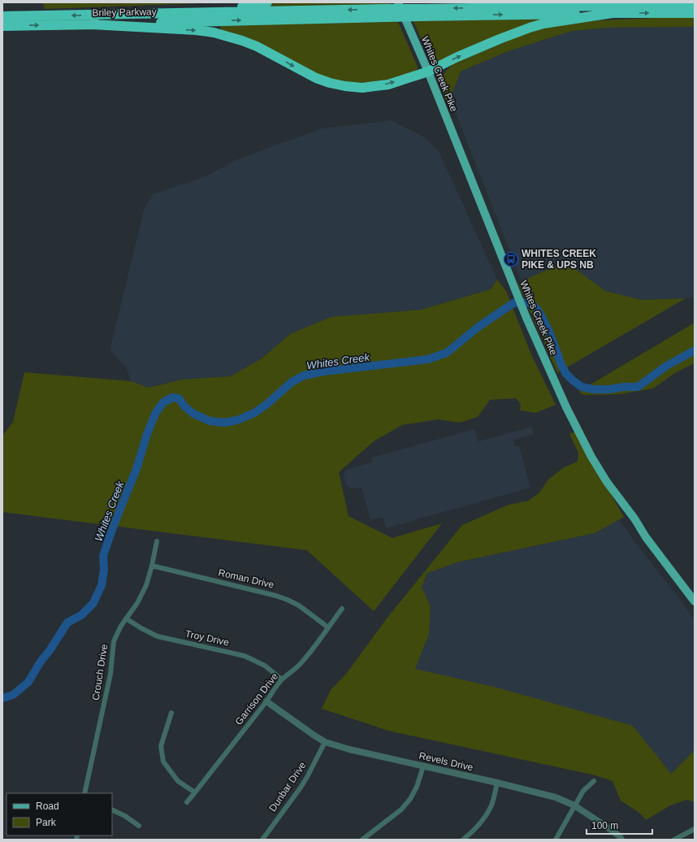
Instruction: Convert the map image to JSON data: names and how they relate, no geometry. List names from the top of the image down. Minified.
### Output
{"streets":{"highway":["Briley Parkway"],"main road":["Whites Creek Pike"],"street":["Roman Drive","Troy Drive","Crouch Drive","Garrison Drive","Revels Drive","Dunbar Drive"]},"crossings":[["Roman Drive","Crouch Drive"],["Roman Drive","Garrison Drive"],["Troy Drive","Crouch Drive"],["Troy Drive","Garrison Drive"],["Garrison Drive","Revels Drive"],["Revels Drive","Dunbar Drive"]],"water":["Whites Creek"],"places":{"bus stop":["WHITES CREEK PIKE & UPS NB"]},"legend":["Road","Park"],"scale_bar":"100 m"}
